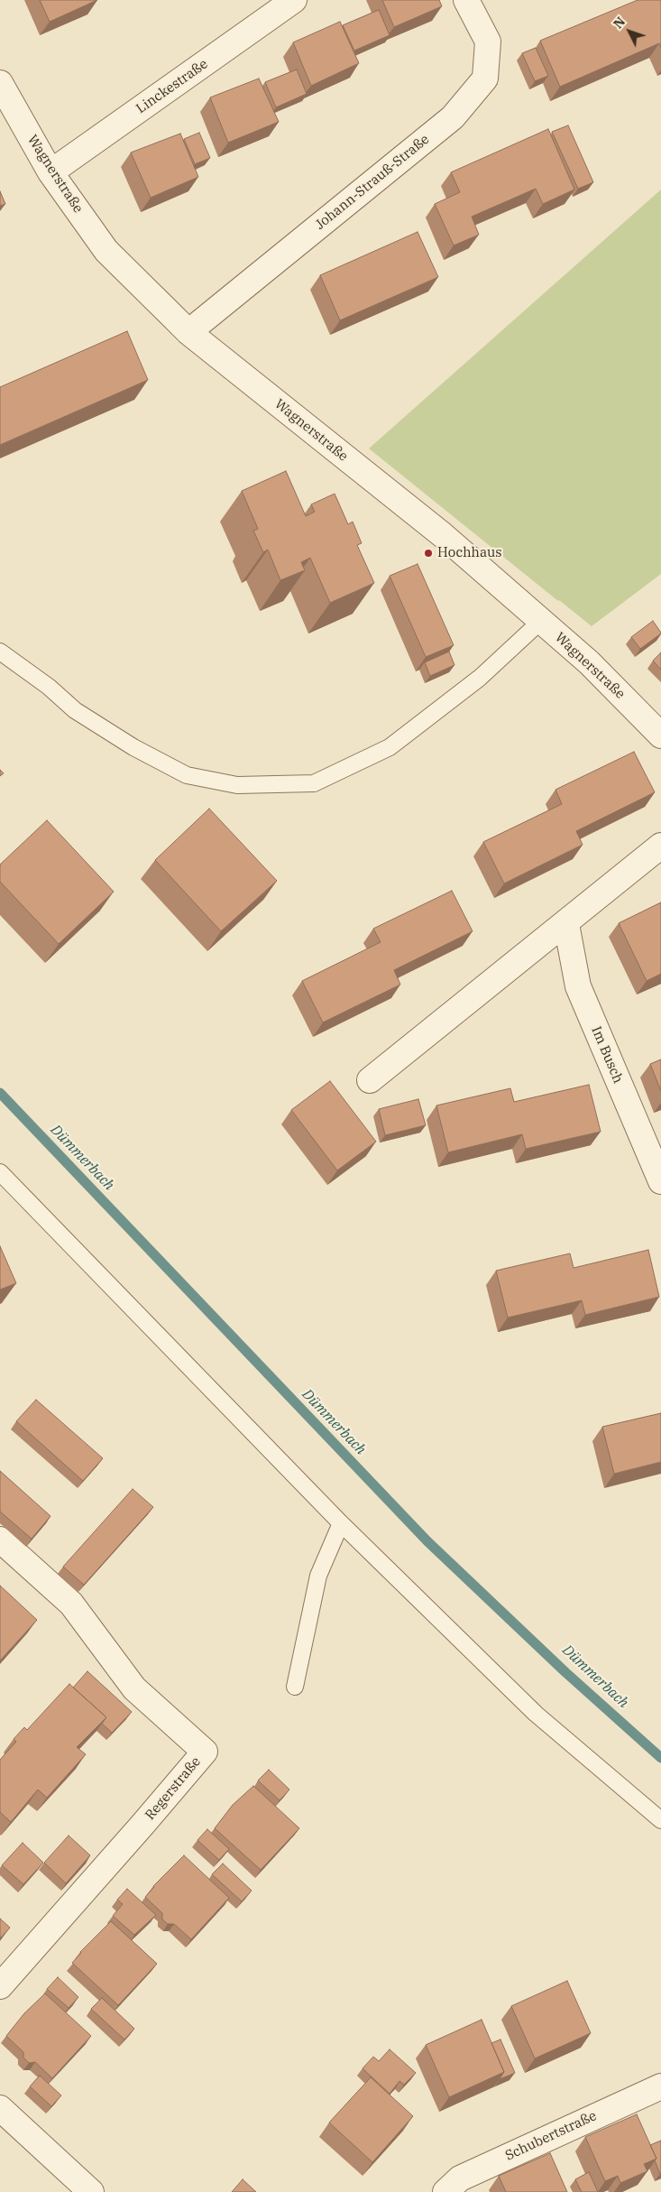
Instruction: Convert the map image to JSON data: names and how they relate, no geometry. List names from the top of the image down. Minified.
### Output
{"streets":{"street":["Linckestraße","Wagnerstraße","Johann-Strauß-Straße","Im Busch","Regerstraße","Schubertstraße"]},"crossings":[["Linckestraße","Wagnerstraße"],["Wagnerstraße","Johann-Strauß-Straße"]],"water":["Dümmerbach"],"places":["Hochhaus"],"north":"top left"}
